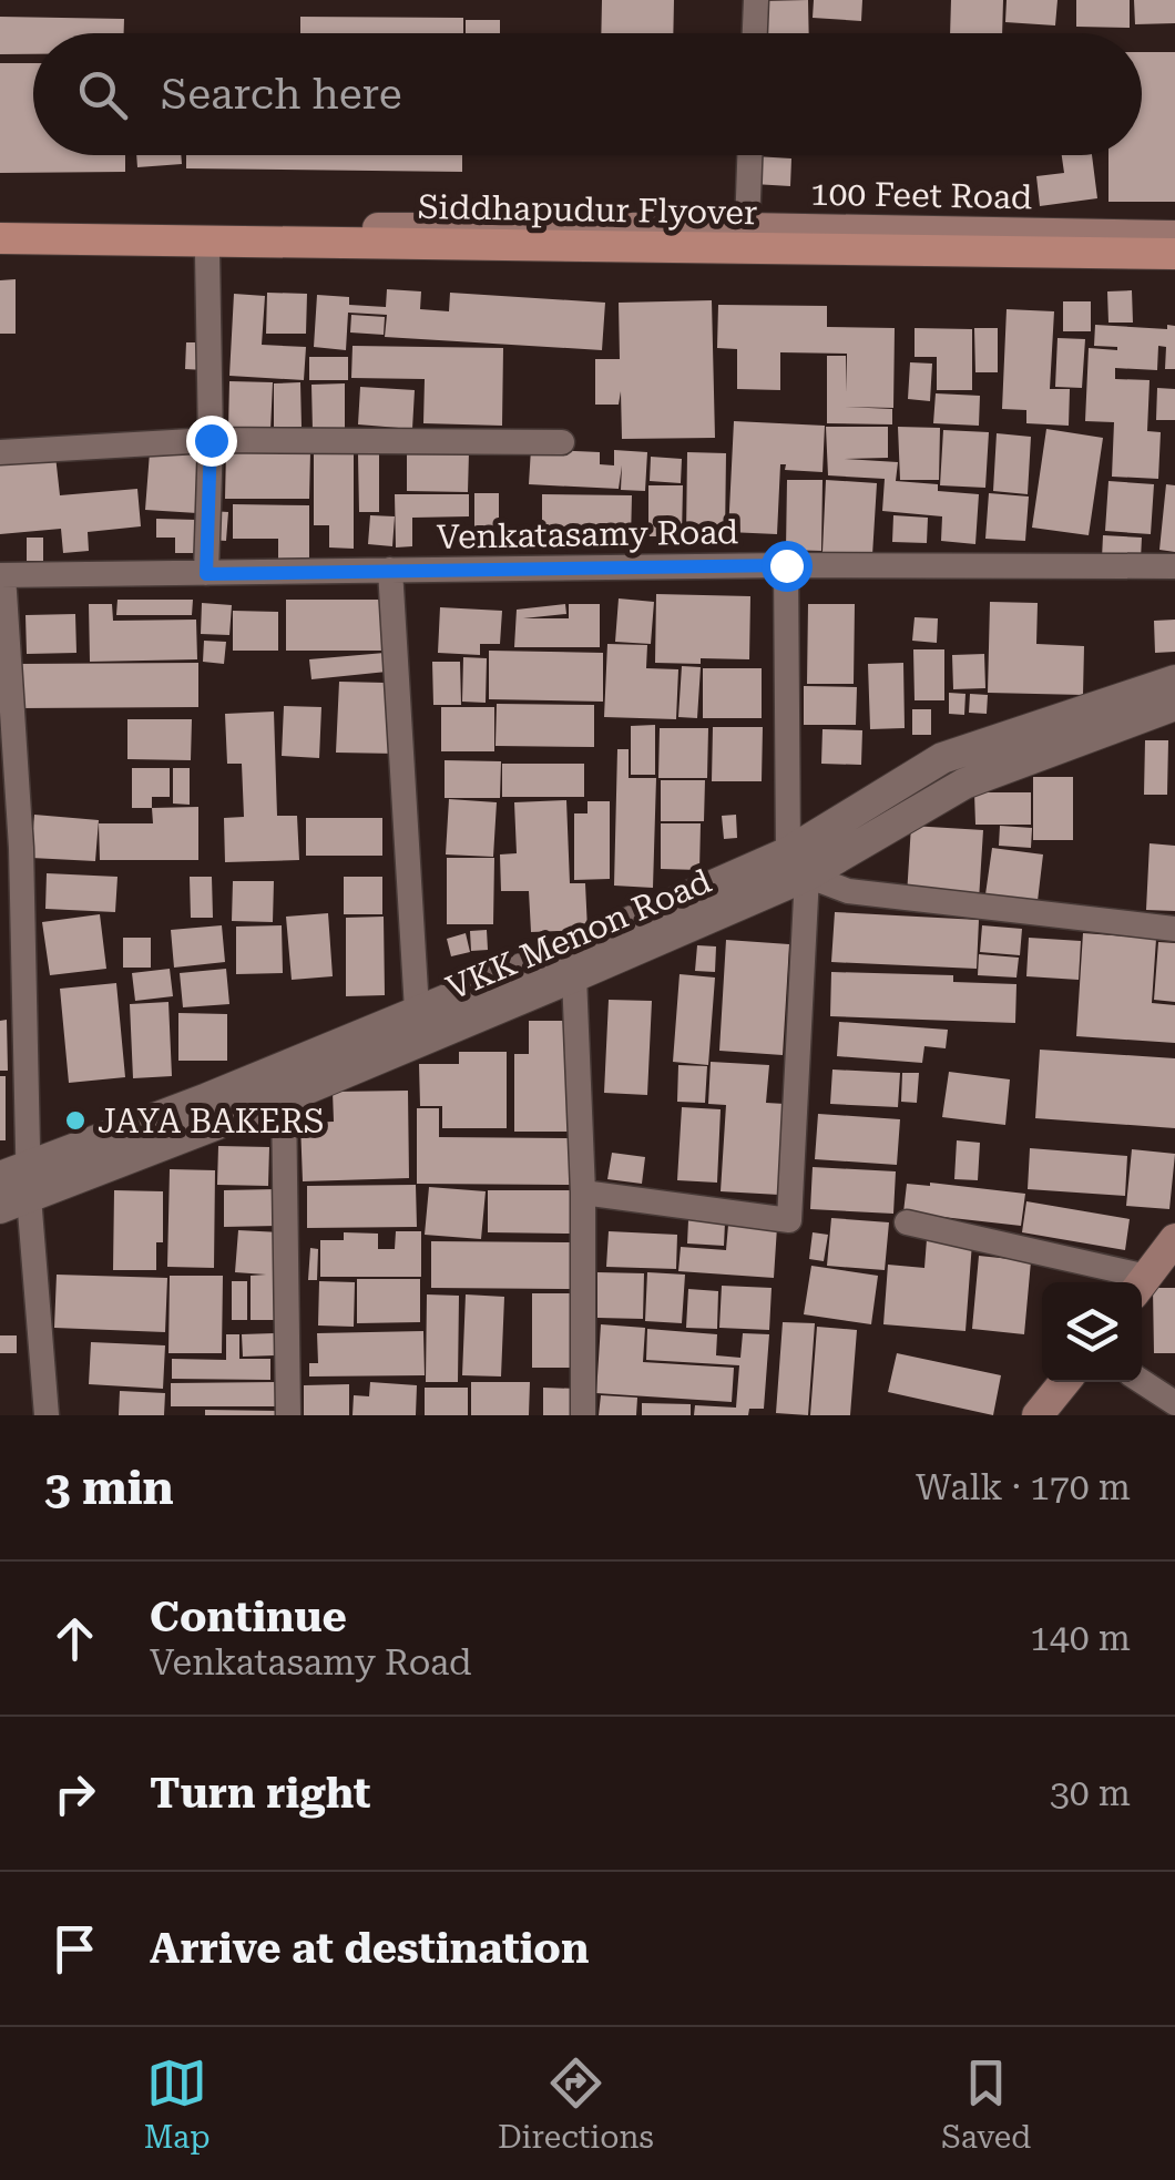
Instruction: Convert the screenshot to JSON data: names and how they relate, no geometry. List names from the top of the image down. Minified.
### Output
{"streets":{"main road":["100 Feet Road","Siddhapudur Flyover"],"street":["Venkatasamy Road","VKK Menon Road"]},"places":["JAYA BAKERS"],"page":{"search":"Search here","heading":["3 min","Walk · 170 m"],"list":[["Continue","Venkatasamy Road","140 m"],["Turn right","30 m"],"Arrive at destination"],"nav":["Map","Directions","Saved"]}}
